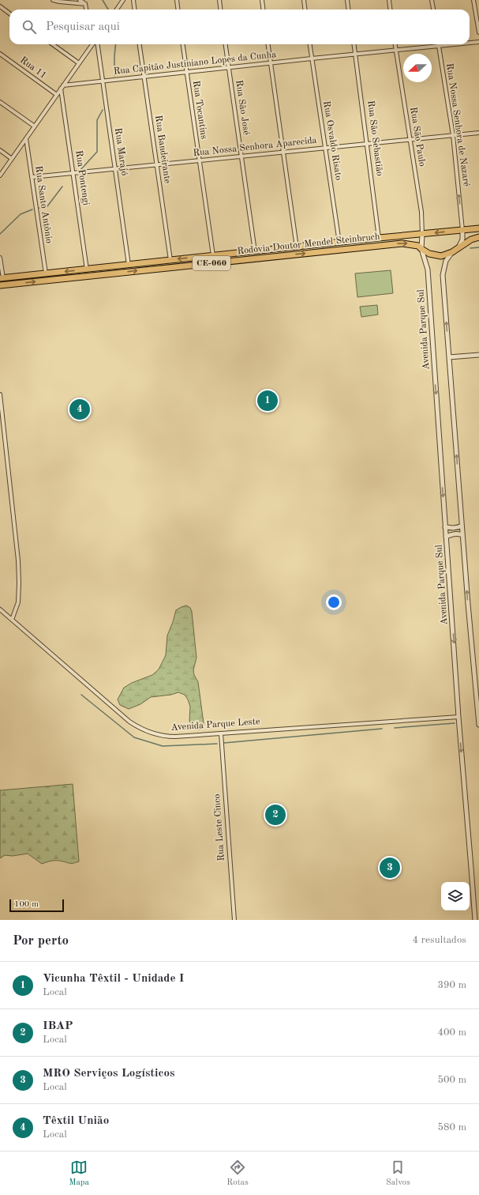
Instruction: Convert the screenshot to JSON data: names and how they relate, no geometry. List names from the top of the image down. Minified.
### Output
{"streets":{"highway":["Rodovia Doutor Mendel Steinbruch","CE-060"],"street":["Rua Capitão Justiniano Lopes da Cunha","Rua 11","Rua São José","Rua Tocantins","Rua Nossa Senhora de Nazaré","Rua São Paulo","Rua São Sebastião","Rua Osvaldo Risato","Rua Nossa Senhora Aparecida","Rua Bandeirante","Rua Marajó","Rua Pontengi","Rua Santo Antônio","Avenida Parque Sul","Avenida Parque Leste","Rua Leste Cinco"]},"crossings":[["Rua Capitão Justiniano Lopes da Cunha","Rua São José"],["Rua Capitão Justiniano Lopes da Cunha","Rua Tocantins"],["Rua Capitão Justiniano Lopes da Cunha","Rua Nossa Senhora de Nazaré"],["Rua Capitão Justiniano Lopes da Cunha","Rua São Paulo"],["Rua Capitão Justiniano Lopes da Cunha","Rua São Sebastião"],["Rua Capitão Justiniano Lopes da Cunha","Rua Osvaldo Risato"],["Rua Capitão Justiniano Lopes da Cunha","Rua Bandeirante"],["Rua Capitão Justiniano Lopes da Cunha","Rua Marajó"],["Rua Capitão Justiniano Lopes da Cunha","Rua Pontengi"],["Rua São José","Rua Nossa Senhora Aparecida"],["Rua São José","Rodovia Doutor Mendel Steinbruch"],["Rua Tocantins","Rua Nossa Senhora Aparecida"],["Rua Tocantins","Rodovia Doutor Mendel Steinbruch"],["Rua Nossa Senhora de Nazaré","Rua Nossa Senhora Aparecida"],["Rua Nossa Senhora de Nazaré","Rodovia Doutor Mendel Steinbruch"],["Rua São Paulo","Rua Nossa Senhora Aparecida"],["Rua São Paulo","Rodovia Doutor Mendel Steinbruch"],["Rua São Sebastião","Rua Nossa Senhora Aparecida"],["Rua São Sebastião","Rodovia Doutor Mendel Steinbruch"],["Rua Osvaldo Risato","Rua Nossa Senhora Aparecida"],["Rua Osvaldo Risato","Rodovia Doutor Mendel Steinbruch"],["Rua Nossa Senhora Aparecida","Rua Bandeirante"],["Rua Nossa Senhora Aparecida","Rua Marajó"],["Rua Nossa Senhora Aparecida","Rua Pontengi"],["Rua Nossa Senhora Aparecida","Rua Santo Antônio"],["Rua Bandeirante","Rodovia Doutor Mendel Steinbruch"],["Rua Marajó","Rodovia Doutor Mendel Steinbruch"],["Rua Pontengi","Rodovia Doutor Mendel Steinbruch"],["Rua Santo Antônio","Rodovia Doutor Mendel Steinbruch"],["Rodovia Doutor Mendel Steinbruch","Avenida Parque Sul"],["Avenida Parque Sul","Avenida Parque Leste"],["Avenida Parque Leste","Rua Leste Cinco"]],"one_way":["Rua Nossa Senhora de Nazaré"],"scale_bar":"100 m","north":"left","page":{"search":"Pesquisar aqui","pins":["1","4","2","3"],"scale":"100 m","heading":["Por perto","4 resultados"],"list":[{"mark":"1","name":"Vicunha Têxtil - Unidade I","note":"Local","value":"390 m"},{"mark":"2","name":"IBAP","note":"Local","value":"400 m"},{"mark":"3","name":"MRO Serviços Logísticos","note":"Local","value":"500 m"},{"mark":"4","name":"Têxtil União","note":"Local","value":"580 m"}],"nav":["Mapa","Rotas","Salvos"]}}
